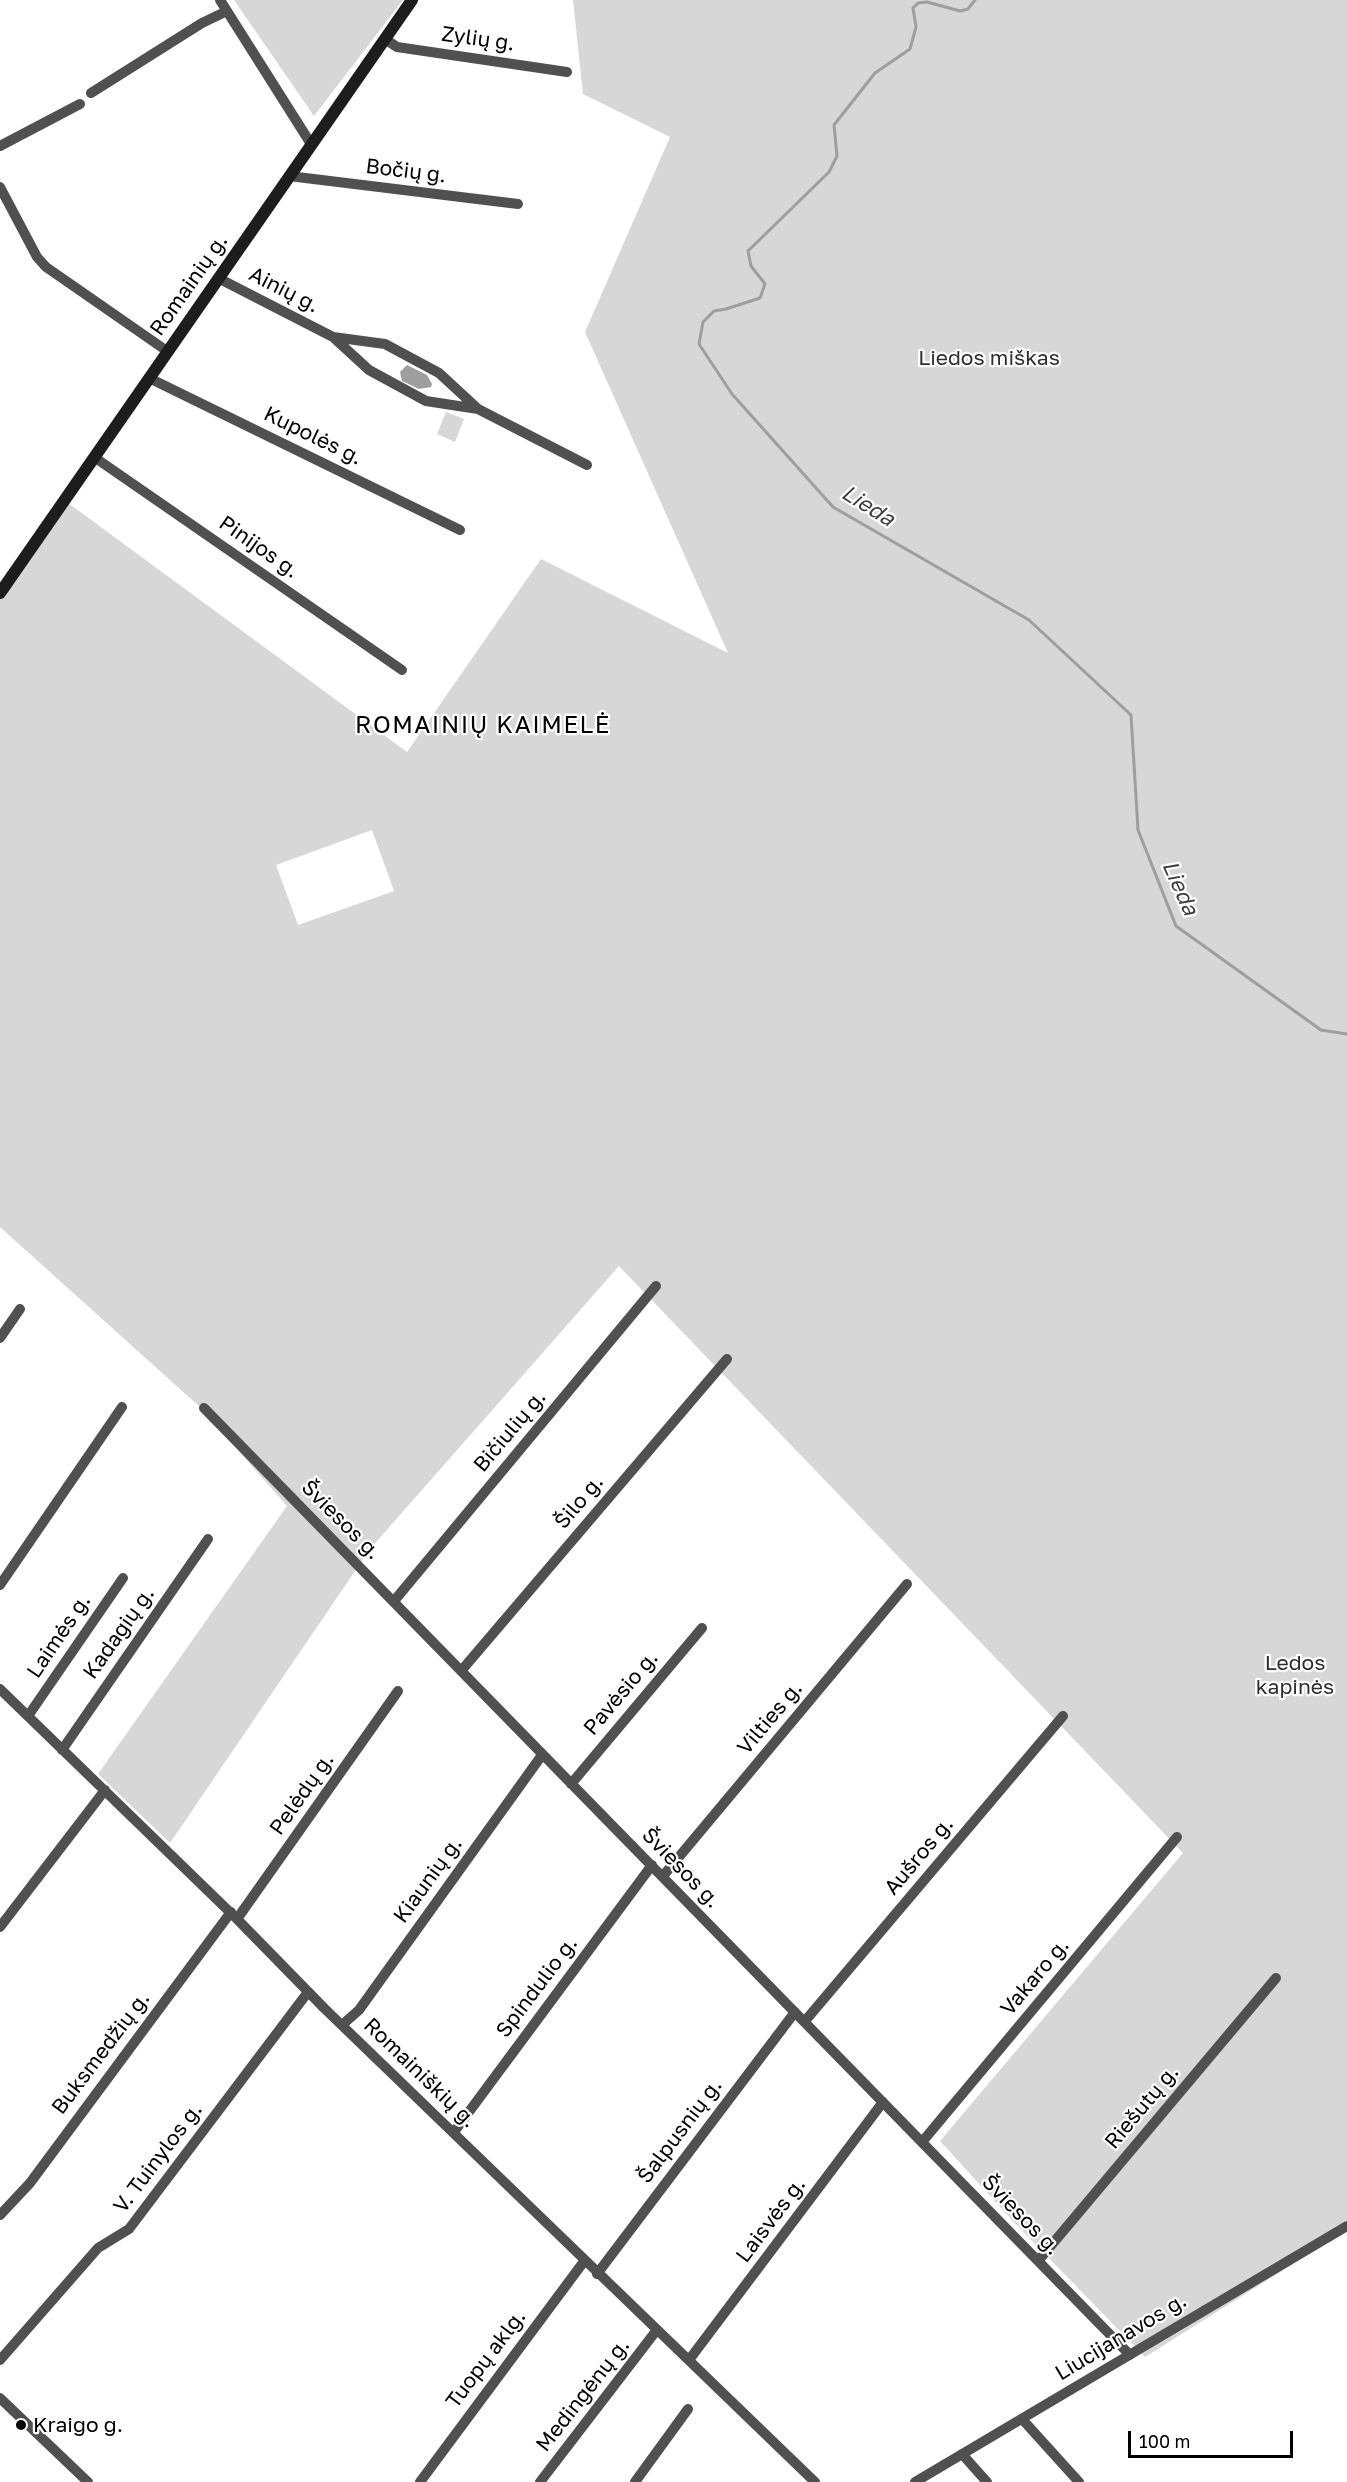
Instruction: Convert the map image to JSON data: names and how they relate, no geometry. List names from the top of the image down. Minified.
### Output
{"streets":{"main road":["Romainių g."],"street":["Zylių g.","Bočių g.","Ainių g.","Kupolės g.","Pinijos g.","Bičiulių g.","Šilo g.","Šviesos g.","Kadagių g.","Laimės g.","Pavėsio g.","Vilties g.","Pelėdų g.","Aušros g.","Kiaunių g.","Vakaro g.","Spindulio g.","Buksmedžių g.","Romainiškių g.","Riešutų g.","Šalpusnių g.","V. Tuinylos g.","Laisvės g.","Liucijanavos g.","Tuopų aklg.","Medingėnų g."]},"crossings":[["Zylių g.","Romainių g."],["Bočių g.","Romainių g."],["Romainių g.","Ainių g."],["Romainių g.","Kupolės g."],["Romainių g.","Pinijos g."],["Bičiulių g.","Šviesos g."],["Šilo g.","Šviesos g."],["Šviesos g.","Pavėsio g."],["Šviesos g.","Vilties g."],["Šviesos g.","Aušros g."],["Šviesos g.","Kiaunių g."],["Šviesos g.","Vakaro g."],["Šviesos g.","Spindulio g."],["Šviesos g.","Riešutų g."],["Šviesos g.","Šalpusnių g."],["Šviesos g.","Laisvės g."],["Šviesos g.","Liucijanavos g."],["Kadagių g.","Romainiškių g."],["Laimės g.","Romainiškių g."],["Pelėdų g.","Buksmedžių g."],["Pelėdų g.","Romainiškių g."],["Kiaunių g.","Romainiškių g."],["Spindulio g.","Romainiškių g."],["Buksmedžių g.","Romainiškių g."],["Romainiškių g.","Šalpusnių g."],["Romainiškių g.","V. Tuinylos g."],["Romainiškių g.","Laisvės g."],["Romainiškių g.","Tuopų aklg."],["Romainiškių g.","Medingėnų g."]],"districts":["ROMAINIŲ KAIMELĖ"],"water":["Lieda"],"parks":["Liedos miškas","Ledos kapinės"],"places":["Kraigo g."],"scale_bar":"100 m"}
